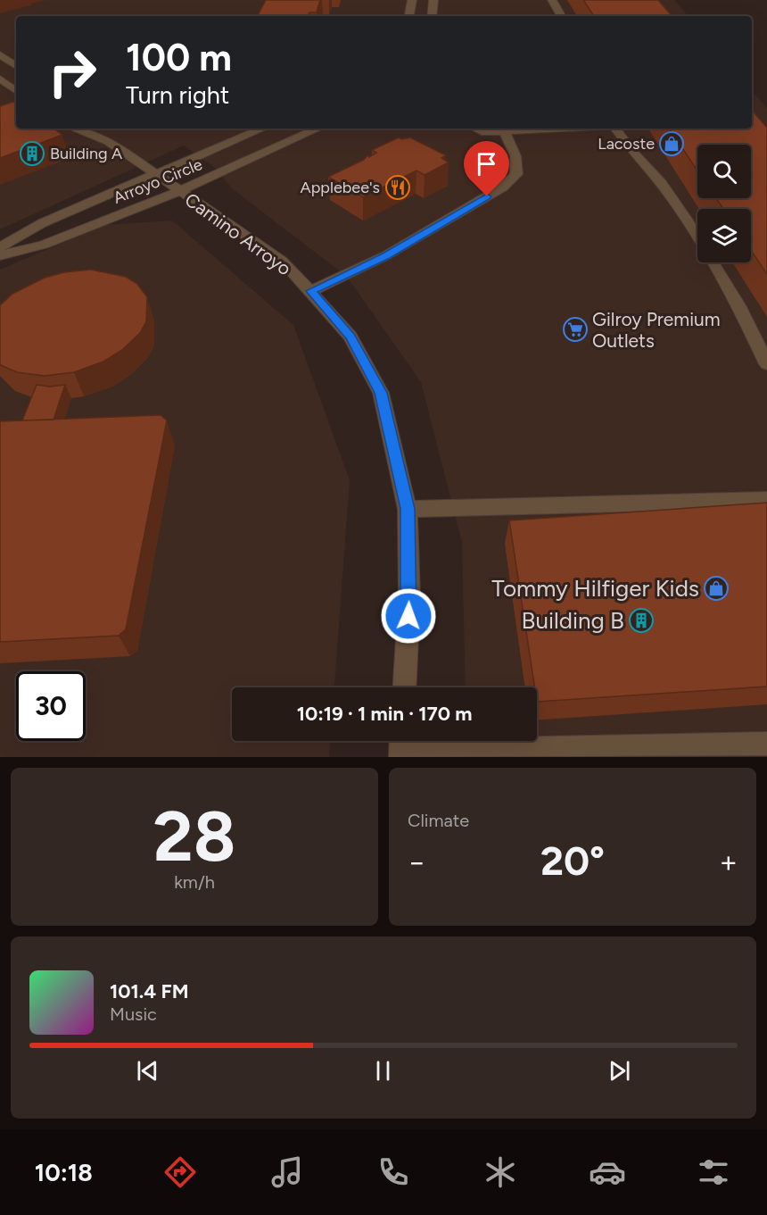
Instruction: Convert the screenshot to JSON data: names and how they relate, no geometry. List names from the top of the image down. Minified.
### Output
{"streets":{"street":["Arroyo Circle","Camino Arroyo"]},"crossings":[["Arroyo Circle","Camino Arroyo"]],"places":{"shop":["Lacoste","Tommy Hilfiger Kids"],"building":["Building A","Building B"],"restaurant":["Applebee's"],"supermarket":["Gilroy Premium Outlets"]},"page":{"turn":["100 m","Turn right"],"limit":"30","trip":"10:19 · 1 min · 170 m","tile":[["28","km/h"],"Climate"],"heat":["−","20°","+"],"song":["101.4 FM","Music"],"tabs":"10:18"}}
